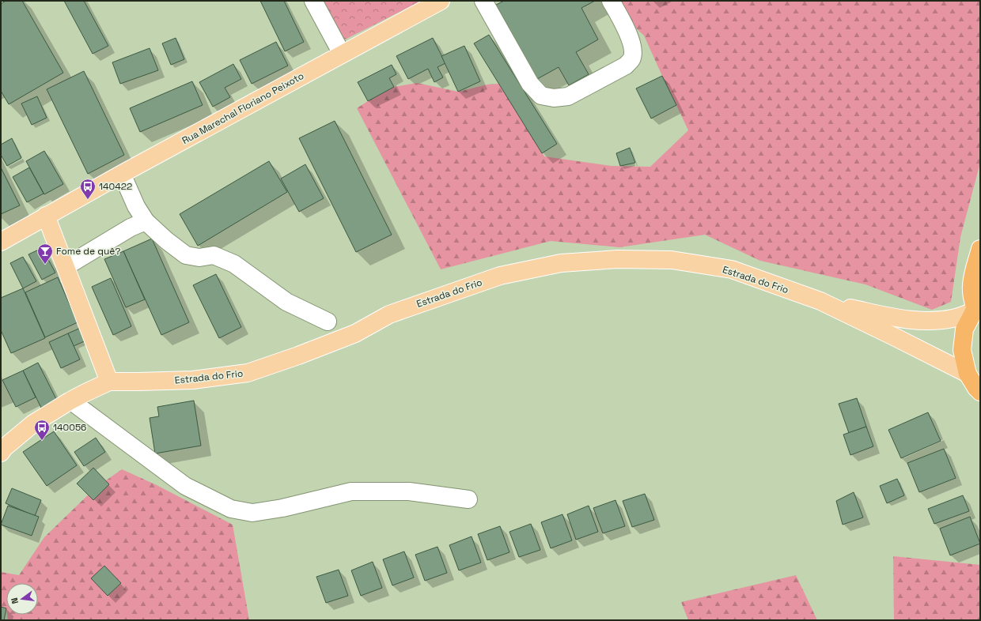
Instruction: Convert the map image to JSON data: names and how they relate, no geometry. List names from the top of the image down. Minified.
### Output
{"streets":{"main road":["Rua Marechal Floriano Peixoto","Estrada do Frio"]},"places":{"bus stop":["140422","140056"],"bar":["Fome de quê?"]},"north":"left"}
